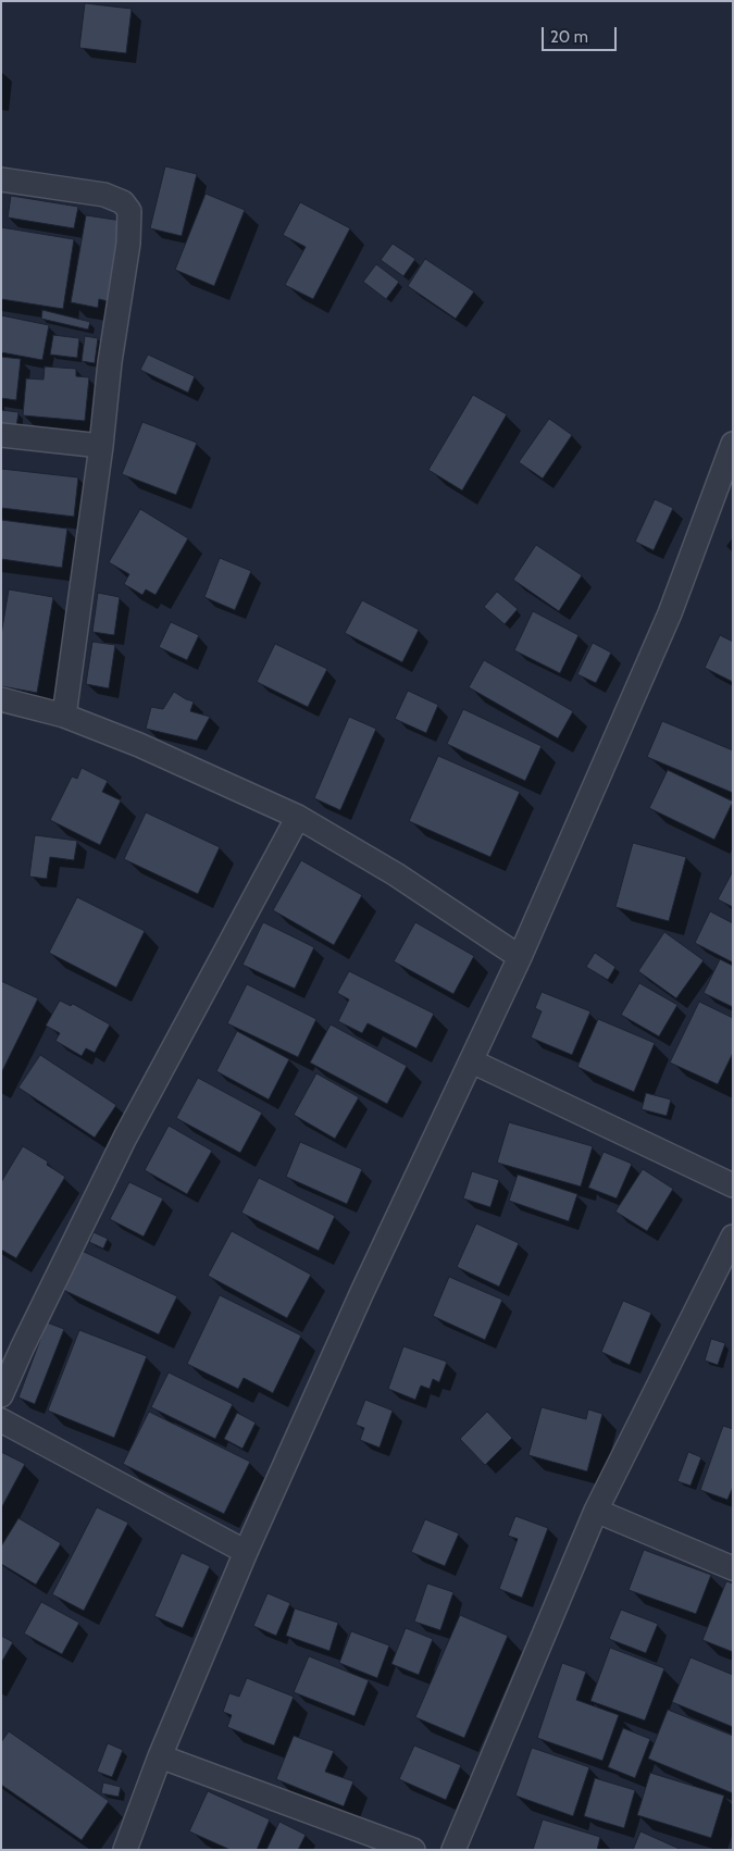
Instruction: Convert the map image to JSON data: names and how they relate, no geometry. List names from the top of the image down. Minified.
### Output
{"scale_bar":"20 m"}
